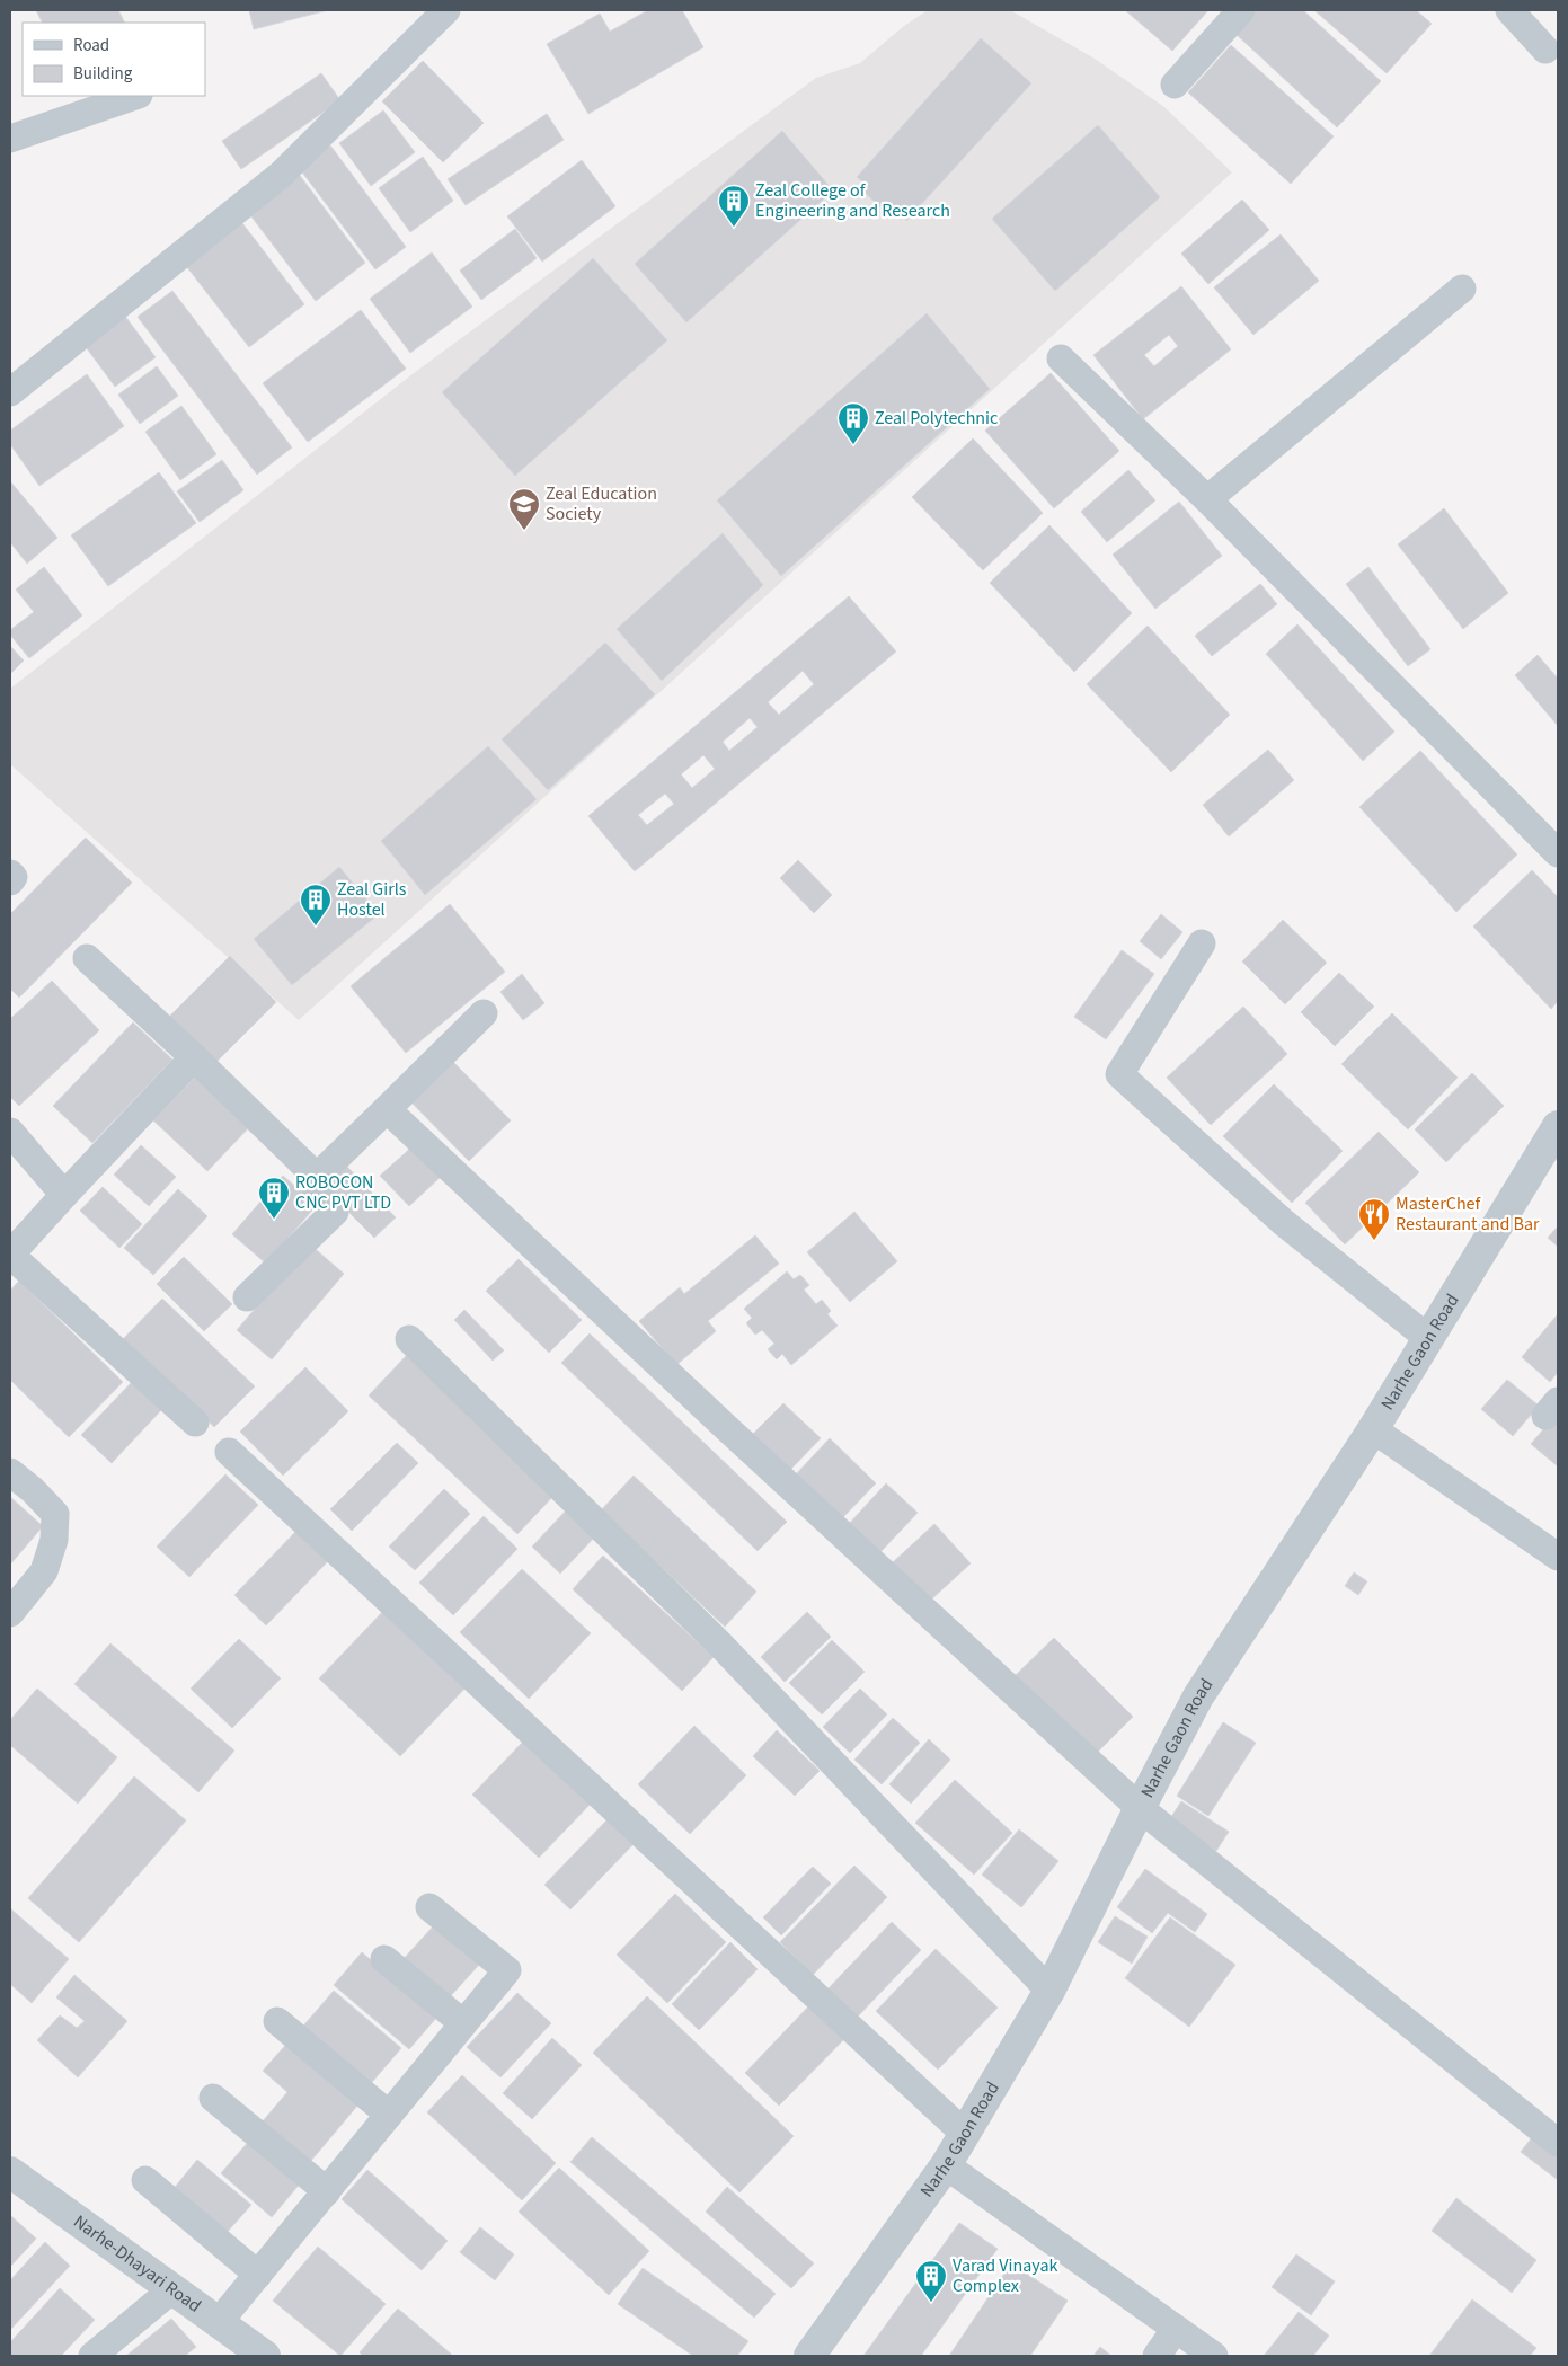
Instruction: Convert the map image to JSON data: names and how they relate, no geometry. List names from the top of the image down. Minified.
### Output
{"streets":{"street":["Narhe Gaon Road","Narhe-Dhayari Road"]},"places":{"building":["Zeal College of Engineering and Research","Zeal Polytechnic","Zeal Girls Hostel","ROBOCON CNC PVT LTD","Varad Vinayak Complex"],"school or university":["Zeal Education Society"],"restaurant":["MasterChef Restaurant and Bar"]},"legend":["Road","Building"]}
